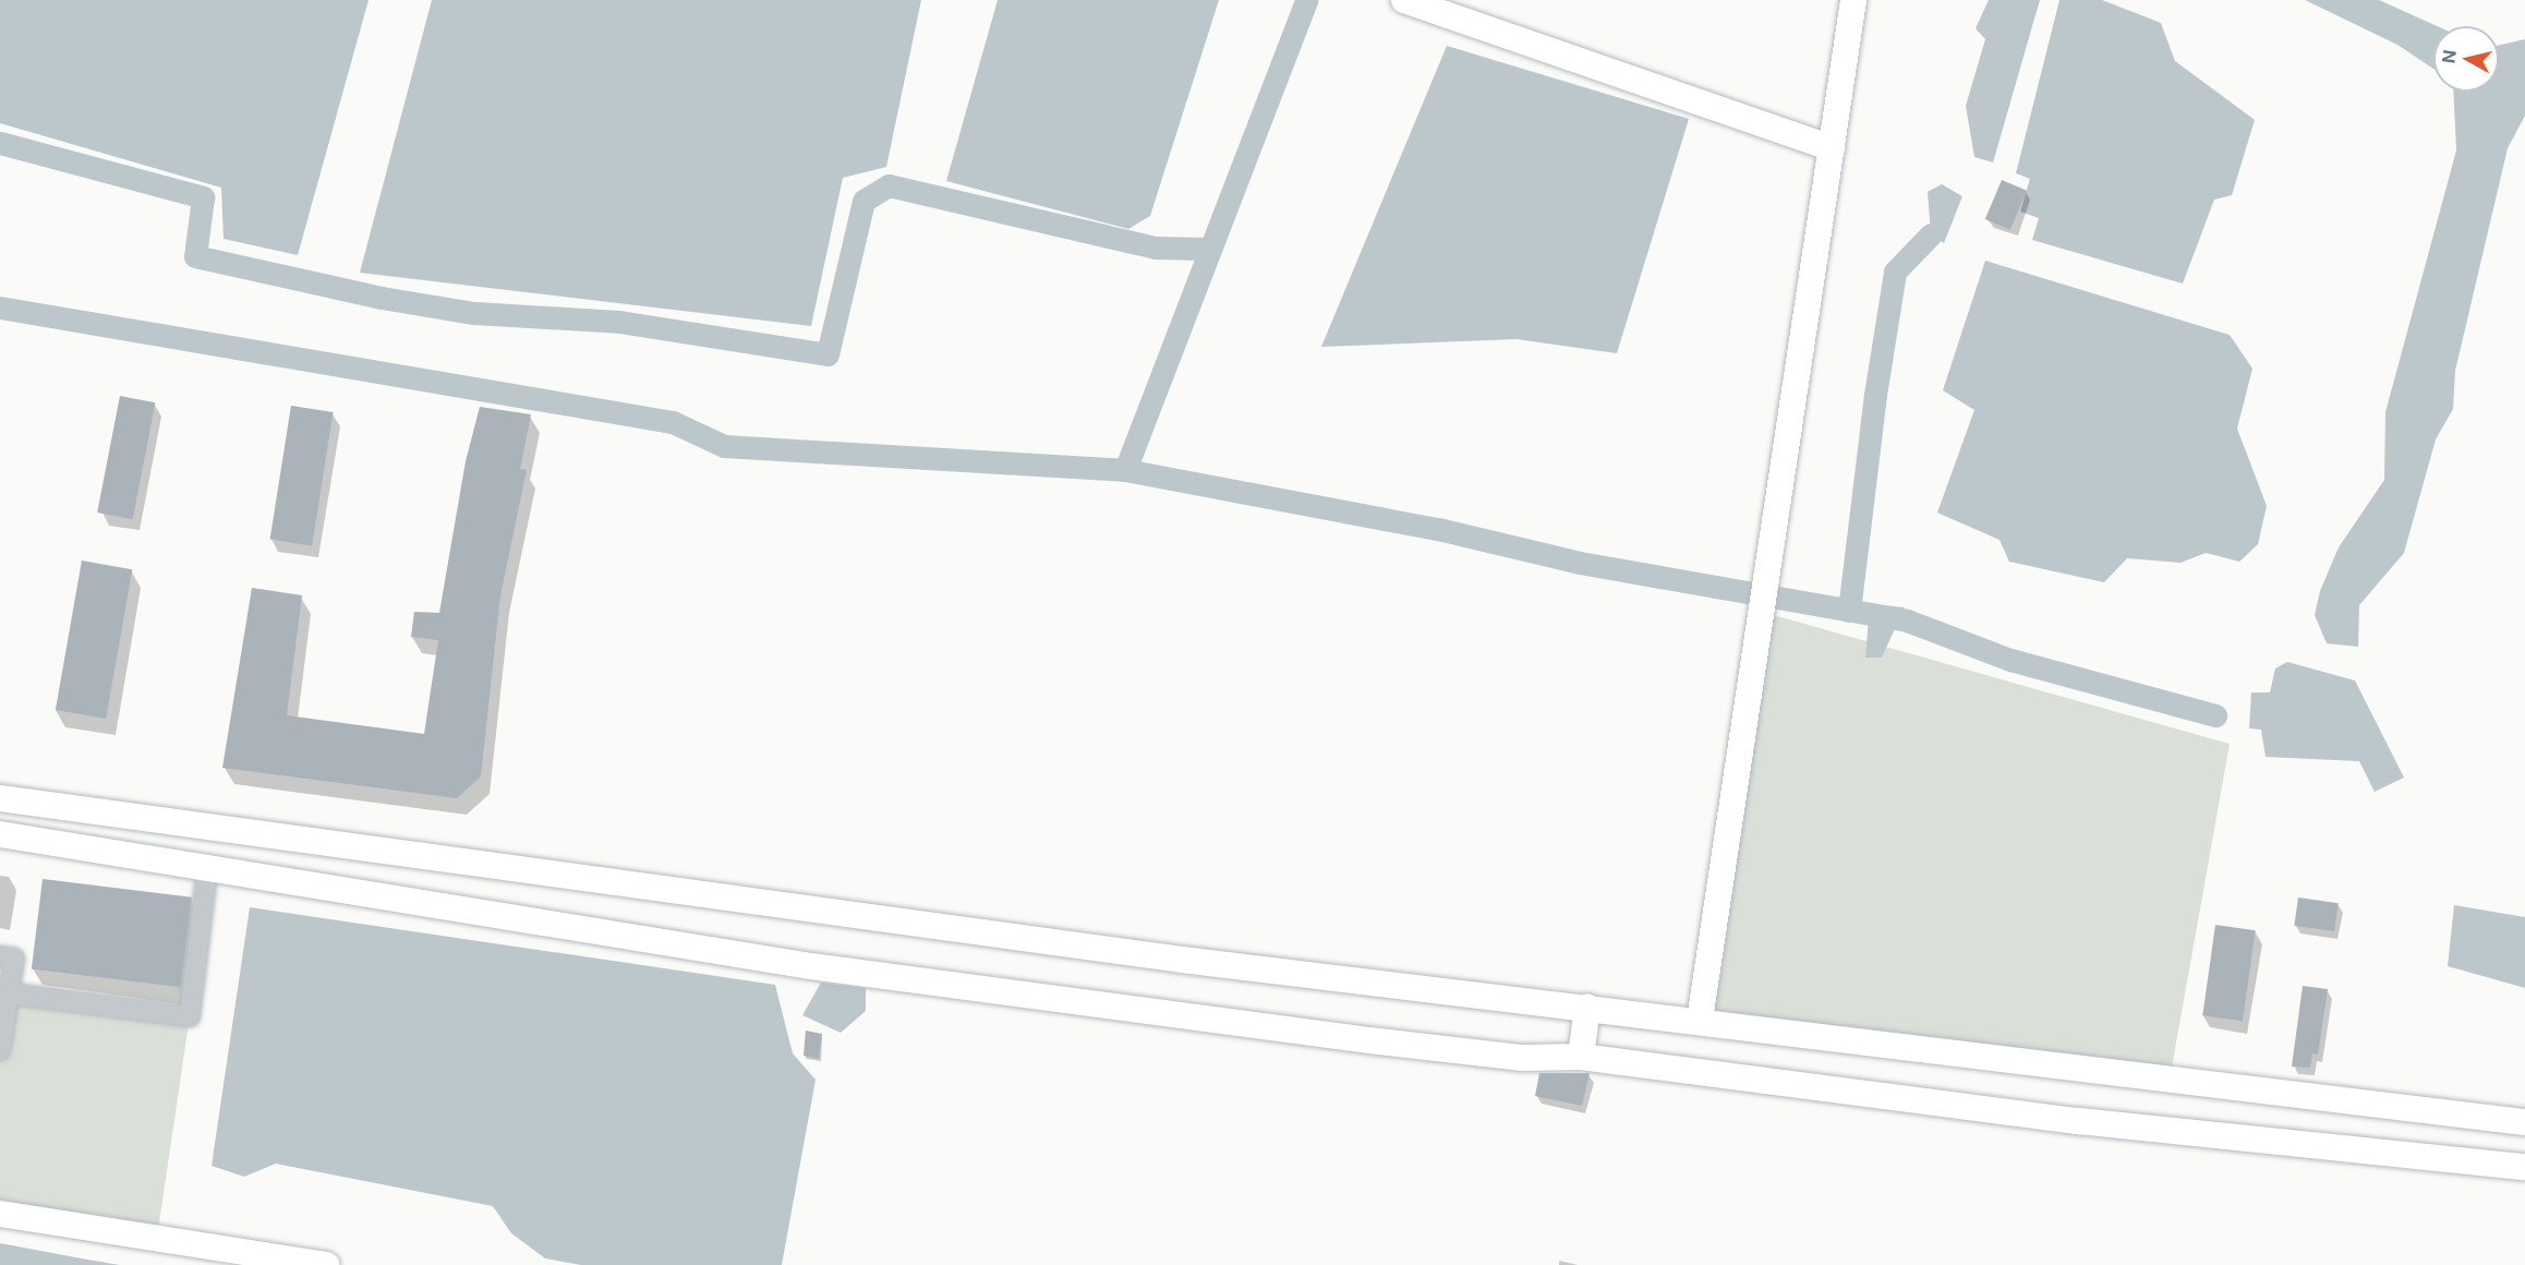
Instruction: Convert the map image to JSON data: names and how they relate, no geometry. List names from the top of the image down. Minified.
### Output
{"north":"left"}
